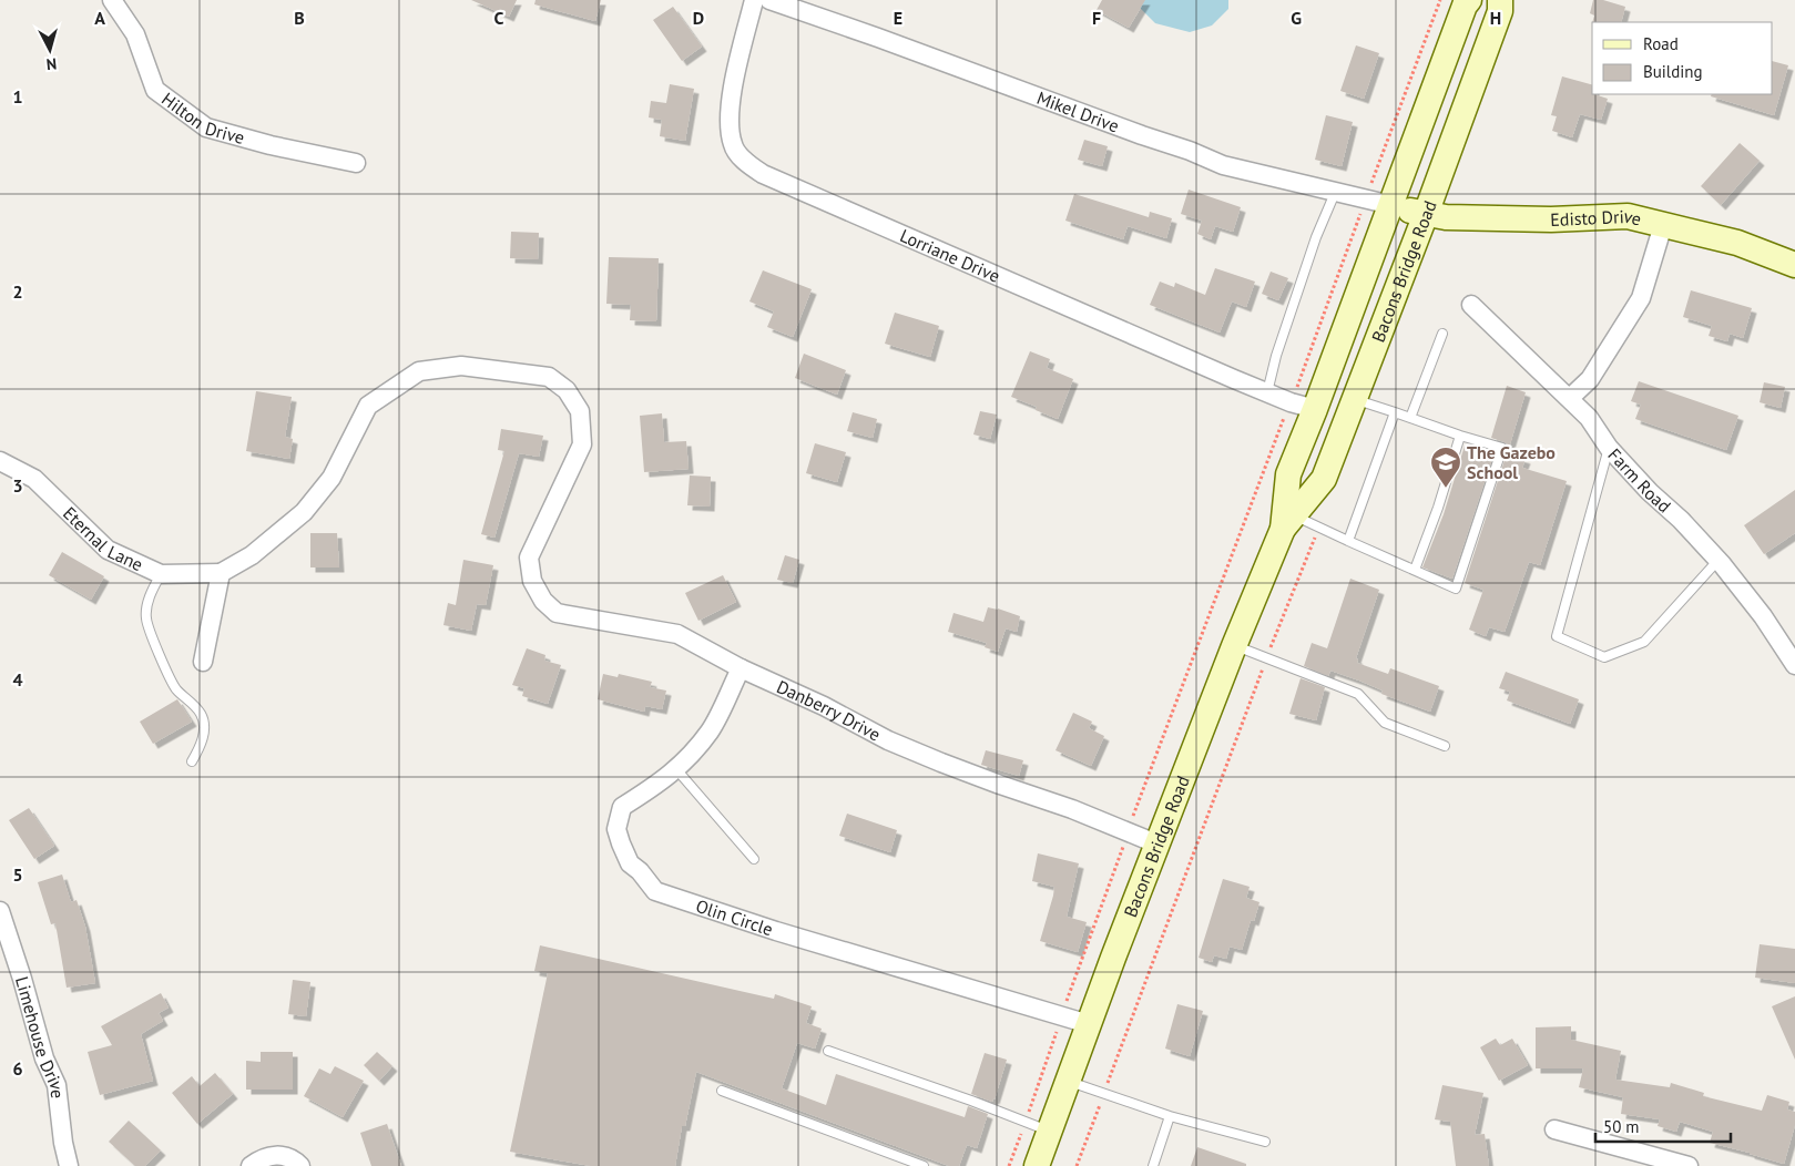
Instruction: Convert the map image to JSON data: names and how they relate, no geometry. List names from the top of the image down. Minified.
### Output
{"streets":{"main road":["Edisto Drive","Bacons Bridge Road"],"street":["Mikel Drive","Hilton Drive","Lorriane Drive","Farm Road","Eternal Lane","Danberry Drive","Olin Circle","Limehouse Drive"]},"crossings":[["Mikel Drive","Edisto Drive"],["Mikel Drive","Bacons Bridge Road"],["Edisto Drive","Bacons Bridge Road"],["Lorriane Drive","Bacons Bridge Road"],["Bacons Bridge Road","Danberry Drive"],["Bacons Bridge Road","Olin Circle"],["Eternal Lane","Danberry Drive"],["Danberry Drive","Olin Circle"]],"places":{"school or university":["The Gazebo School"]},"legend":["Road","Building"],"scale_bar":"50 m","north":"bottom","grid":{"columns":["A","B","C","D","E","F","G","H"],"rows":["1","2","3","4","5","6"]}}
